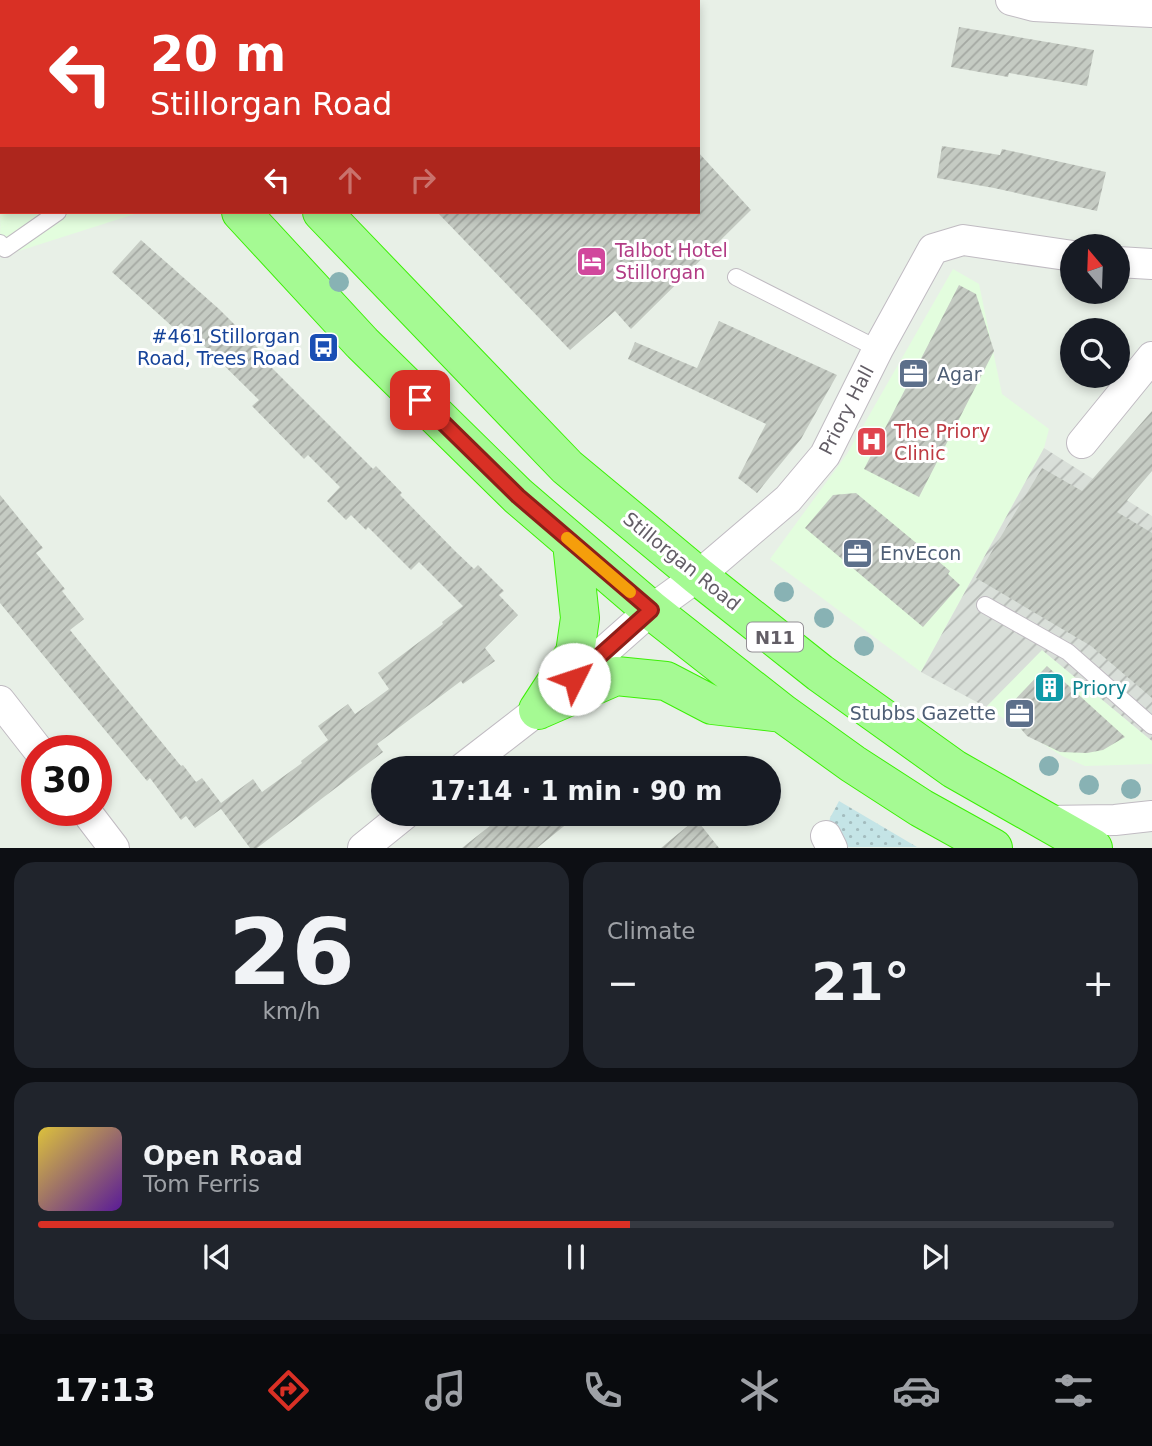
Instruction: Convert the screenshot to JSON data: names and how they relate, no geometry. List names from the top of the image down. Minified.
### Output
{"streets":{"highway":["Stillorgan Road","N11"],"street":["Priory Hall"]},"crossings":[["Priory Hall","Stillorgan Road"],["Priory Hall","N11"]],"places":{"hotel":["Talbot Hotel Stillorgan"],"bus stop":["#461 Stillorgan Road, Trees Road"],"office":["Agar","EnvEcon","Stubbs Gazette"],"hospital":["The Priory Clinic"],"building":["Priory"]},"north":"top","page":{"turn":["20 m","Stillorgan Road"],"limit":"30","trip":"17:14 · 1 min · 90 m","tile":[["26","km/h"],"Climate"],"heat":["−","21°","+"],"song":["Open Road","Tom Ferris"],"tabs":"17:13"}}
